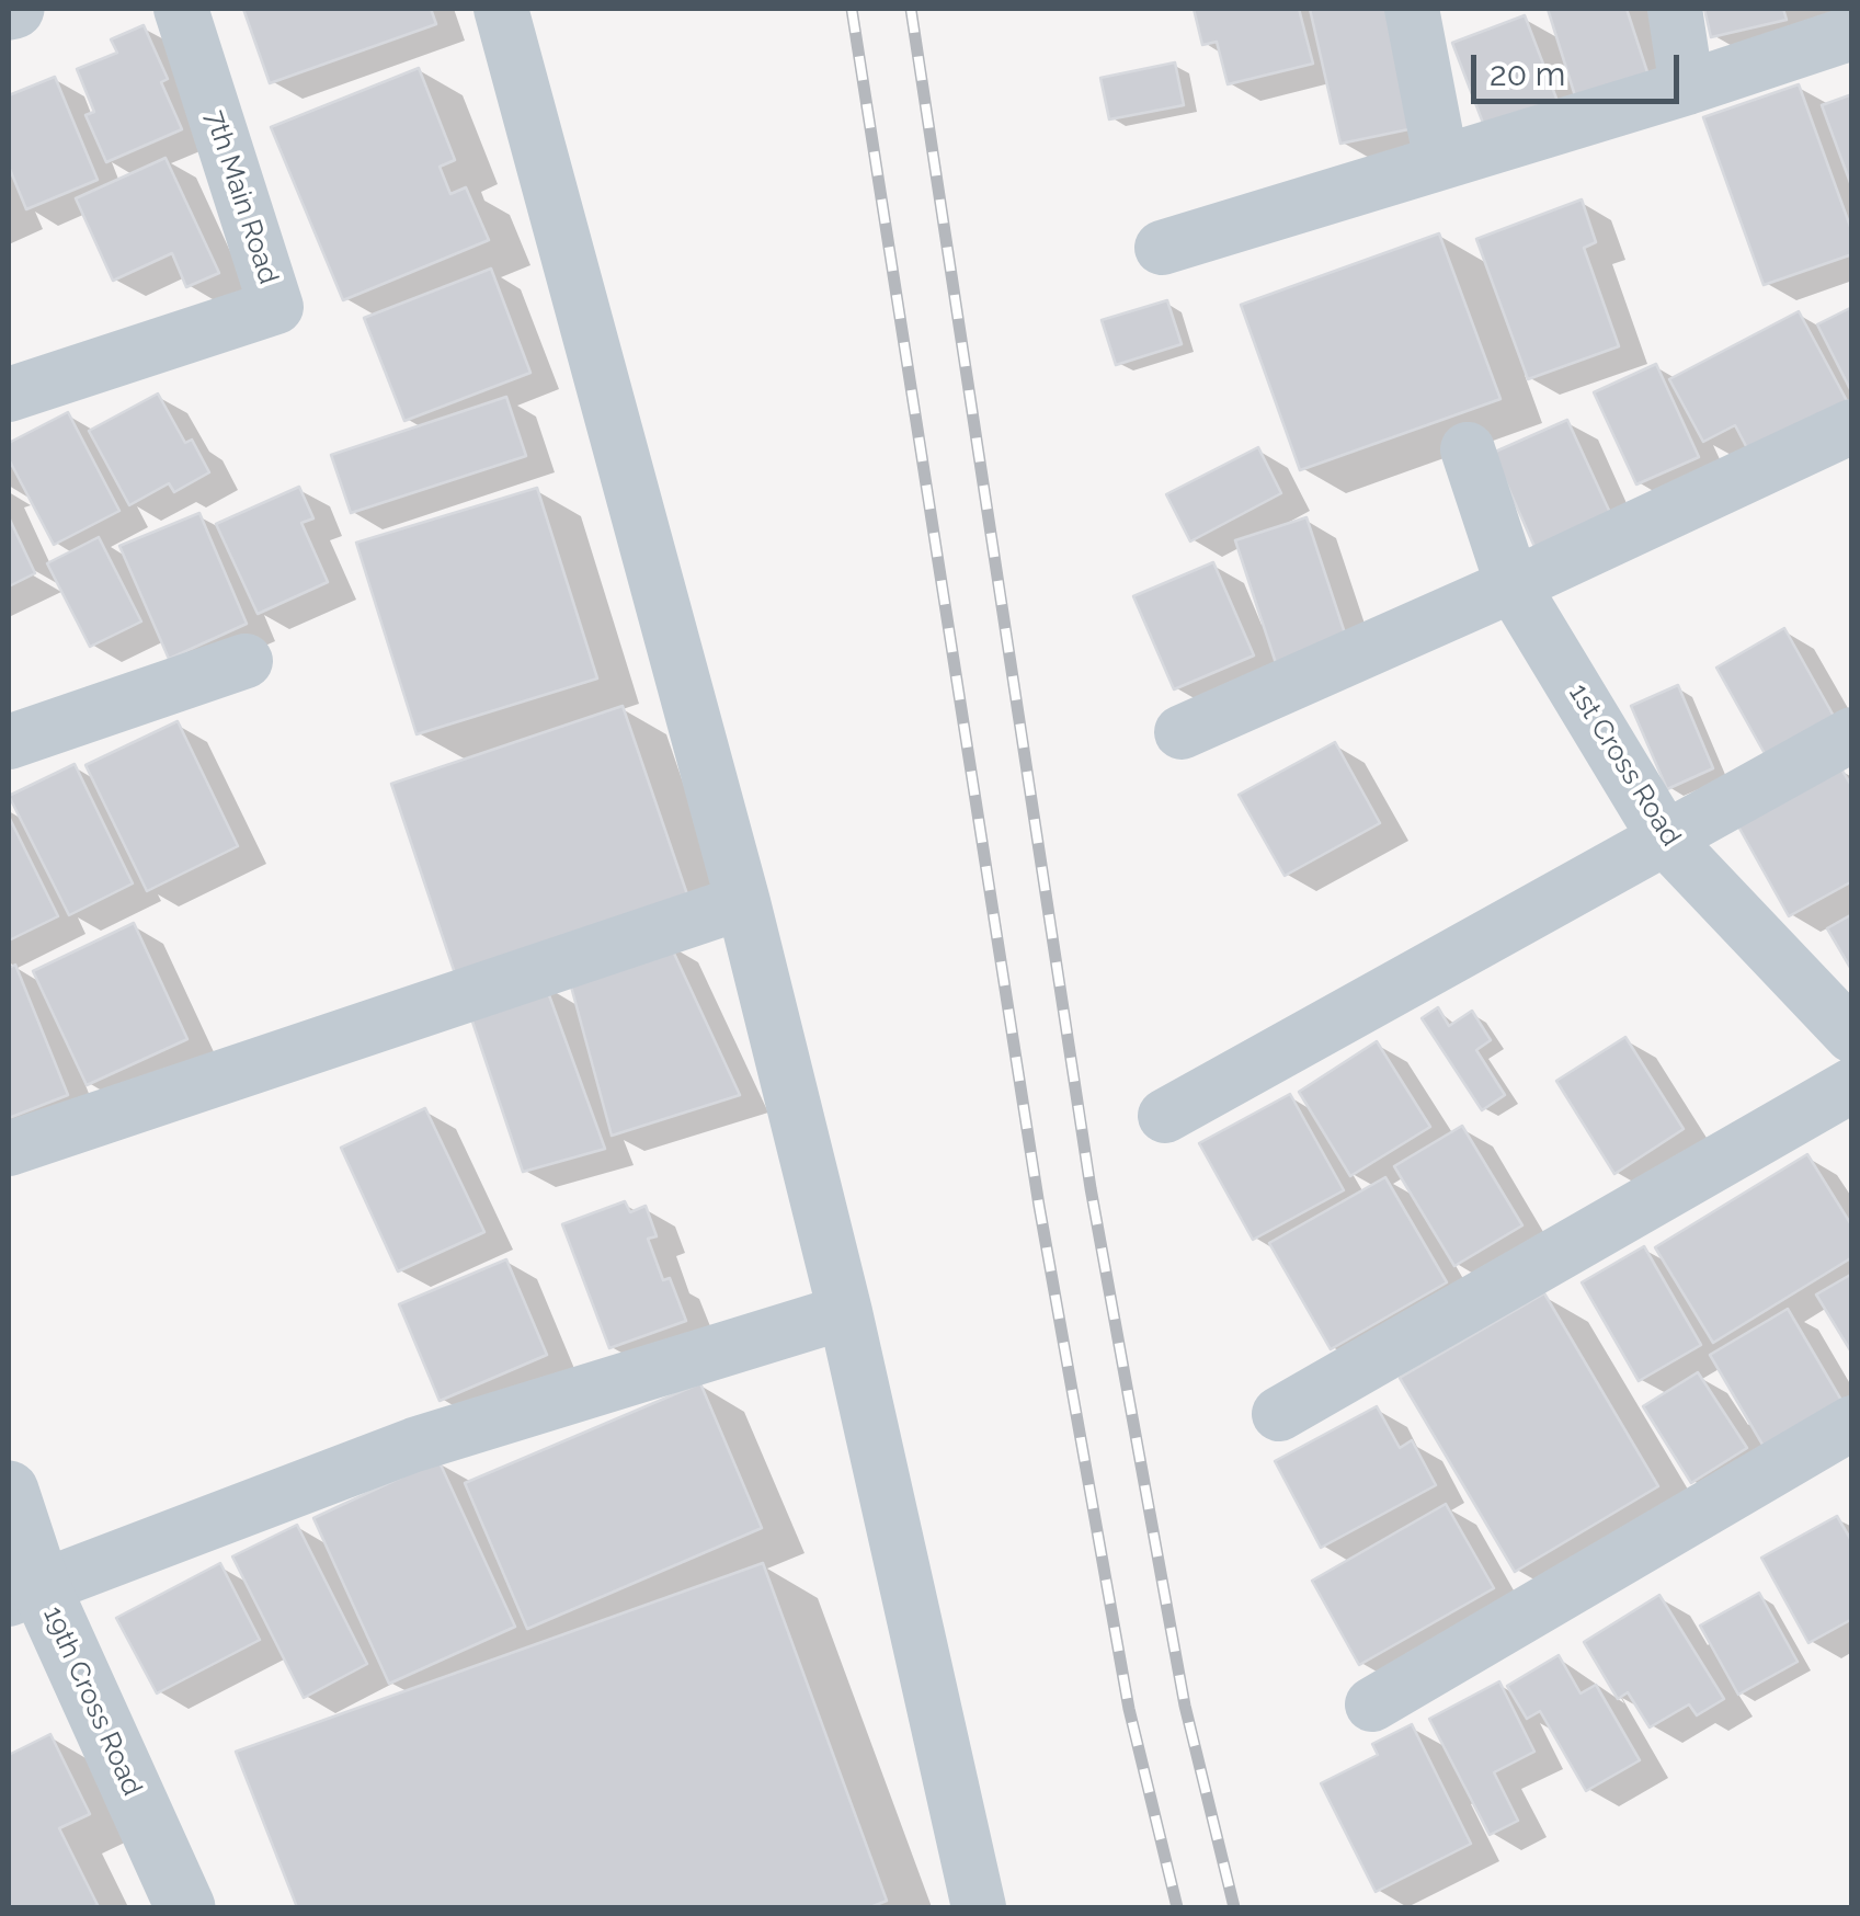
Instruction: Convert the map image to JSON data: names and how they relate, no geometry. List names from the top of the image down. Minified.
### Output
{"streets":{"street":["7th Main Road","1st Cross Road","19th Cross Road"]},"scale_bar":"20 m"}
